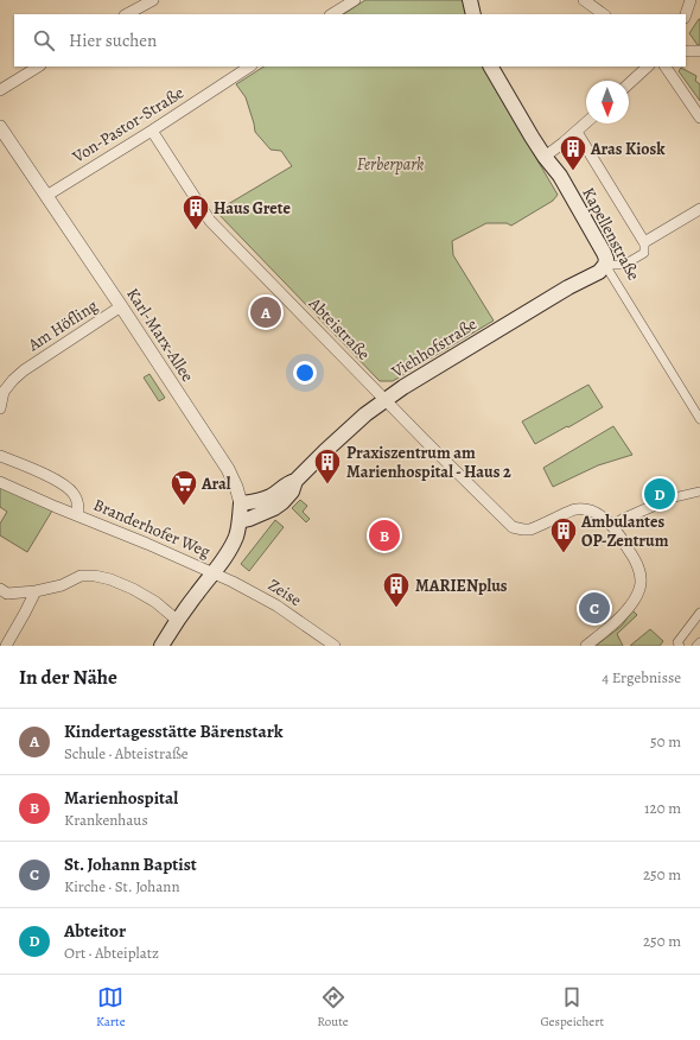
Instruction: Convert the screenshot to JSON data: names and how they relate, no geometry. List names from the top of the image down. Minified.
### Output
{"streets":{"main road":["Kapellenstraße","Karl-Marx-Allee","Viehhofstraße"],"street":["Von-Pastor-Straße","Am Höfling","Abteistraße","Branderhofer Weg","Zeise"]},"crossings":[["Von-Pastor-Straße","Abteistraße"],["Von-Pastor-Straße","Karl-Marx-Allee"],["Kapellenstraße","Viehhofstraße"],["Am Höfling","Karl-Marx-Allee"],["Abteistraße","Viehhofstraße"],["Karl-Marx-Allee","Viehhofstraße"],["Karl-Marx-Allee","Branderhofer Weg"],["Karl-Marx-Allee","Zeise"],["Branderhofer Weg","Zeise"]],"parks":["Ferberpark"],"places":{"building":["Aras Kiosk","Haus Grete","Praxiszentrum am Marienhospital - Haus 2","Ambulantes OP-Zentrum","MARIENplus"],"supermarket":["Aral"]},"north":"bottom","page":{"search":"Hier suchen","pins":["A","D","B","C"],"heading":["In der Nähe","4 Ergebnisse"],"list":[{"mark":"A","name":"Kindertagesstätte Bärenstark","note":"Schule · Abteistraße","value":"50 m"},{"mark":"B","name":"Marienhospital","note":"Krankenhaus","value":"120 m"},{"mark":"C","name":"St. Johann Baptist","note":"Kirche · St. Johann","value":"250 m"},{"mark":"D","name":"Abteitor","note":"Ort · Abteiplatz","value":"250 m"}],"nav":["Karte","Route","Gespeichert"]}}
